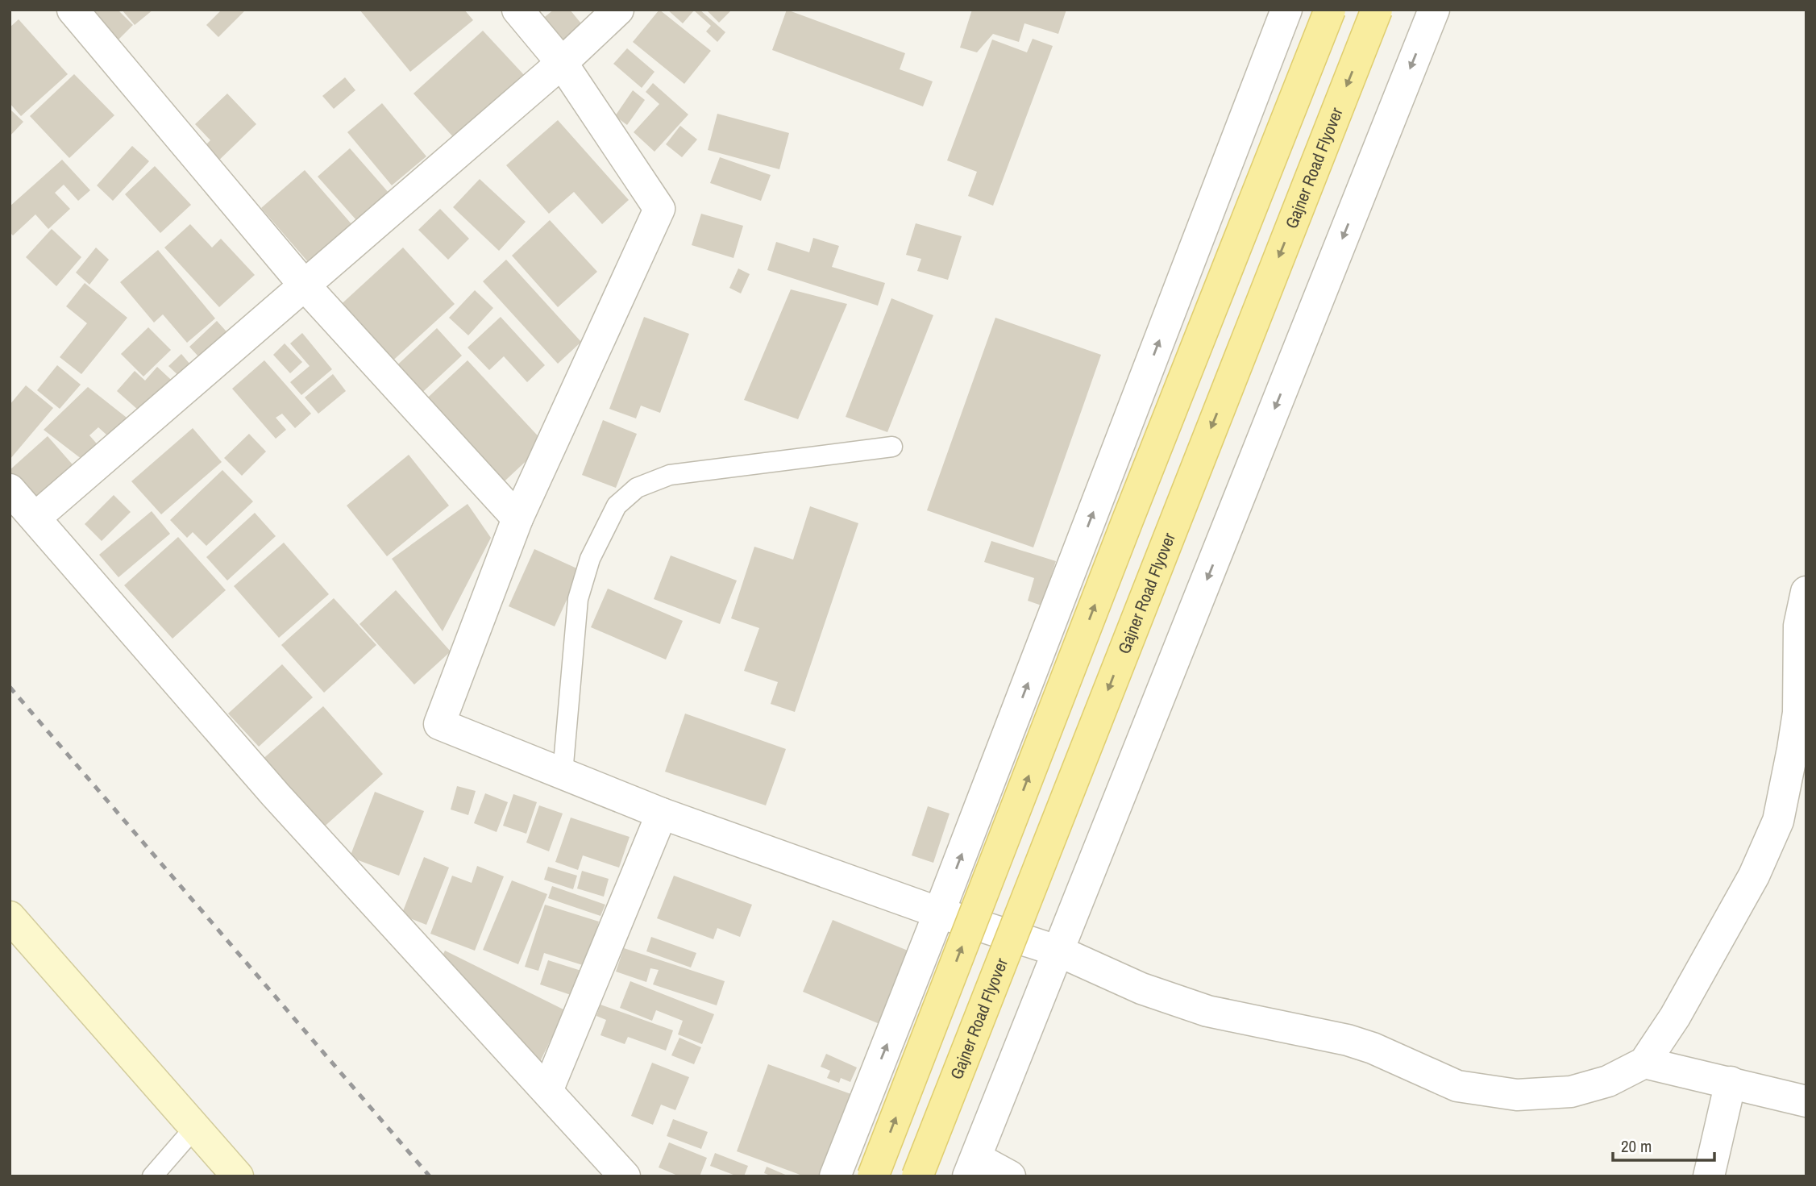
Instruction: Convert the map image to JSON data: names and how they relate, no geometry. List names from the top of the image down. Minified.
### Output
{"streets":{"main road":["Gajner Road Flyover"]},"scale_bar":"20 m"}
